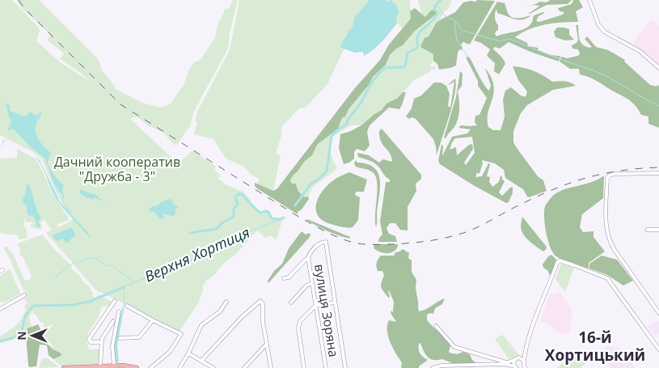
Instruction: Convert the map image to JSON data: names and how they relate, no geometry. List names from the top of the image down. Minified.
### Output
{"streets":{"street":["вулиця Зоряна"]},"districts":["16-й Хортицький"],"water":["Верхня Хортиця"],"parks":["Дачний кооператив \"Дружба - 3\""],"north":"left"}
